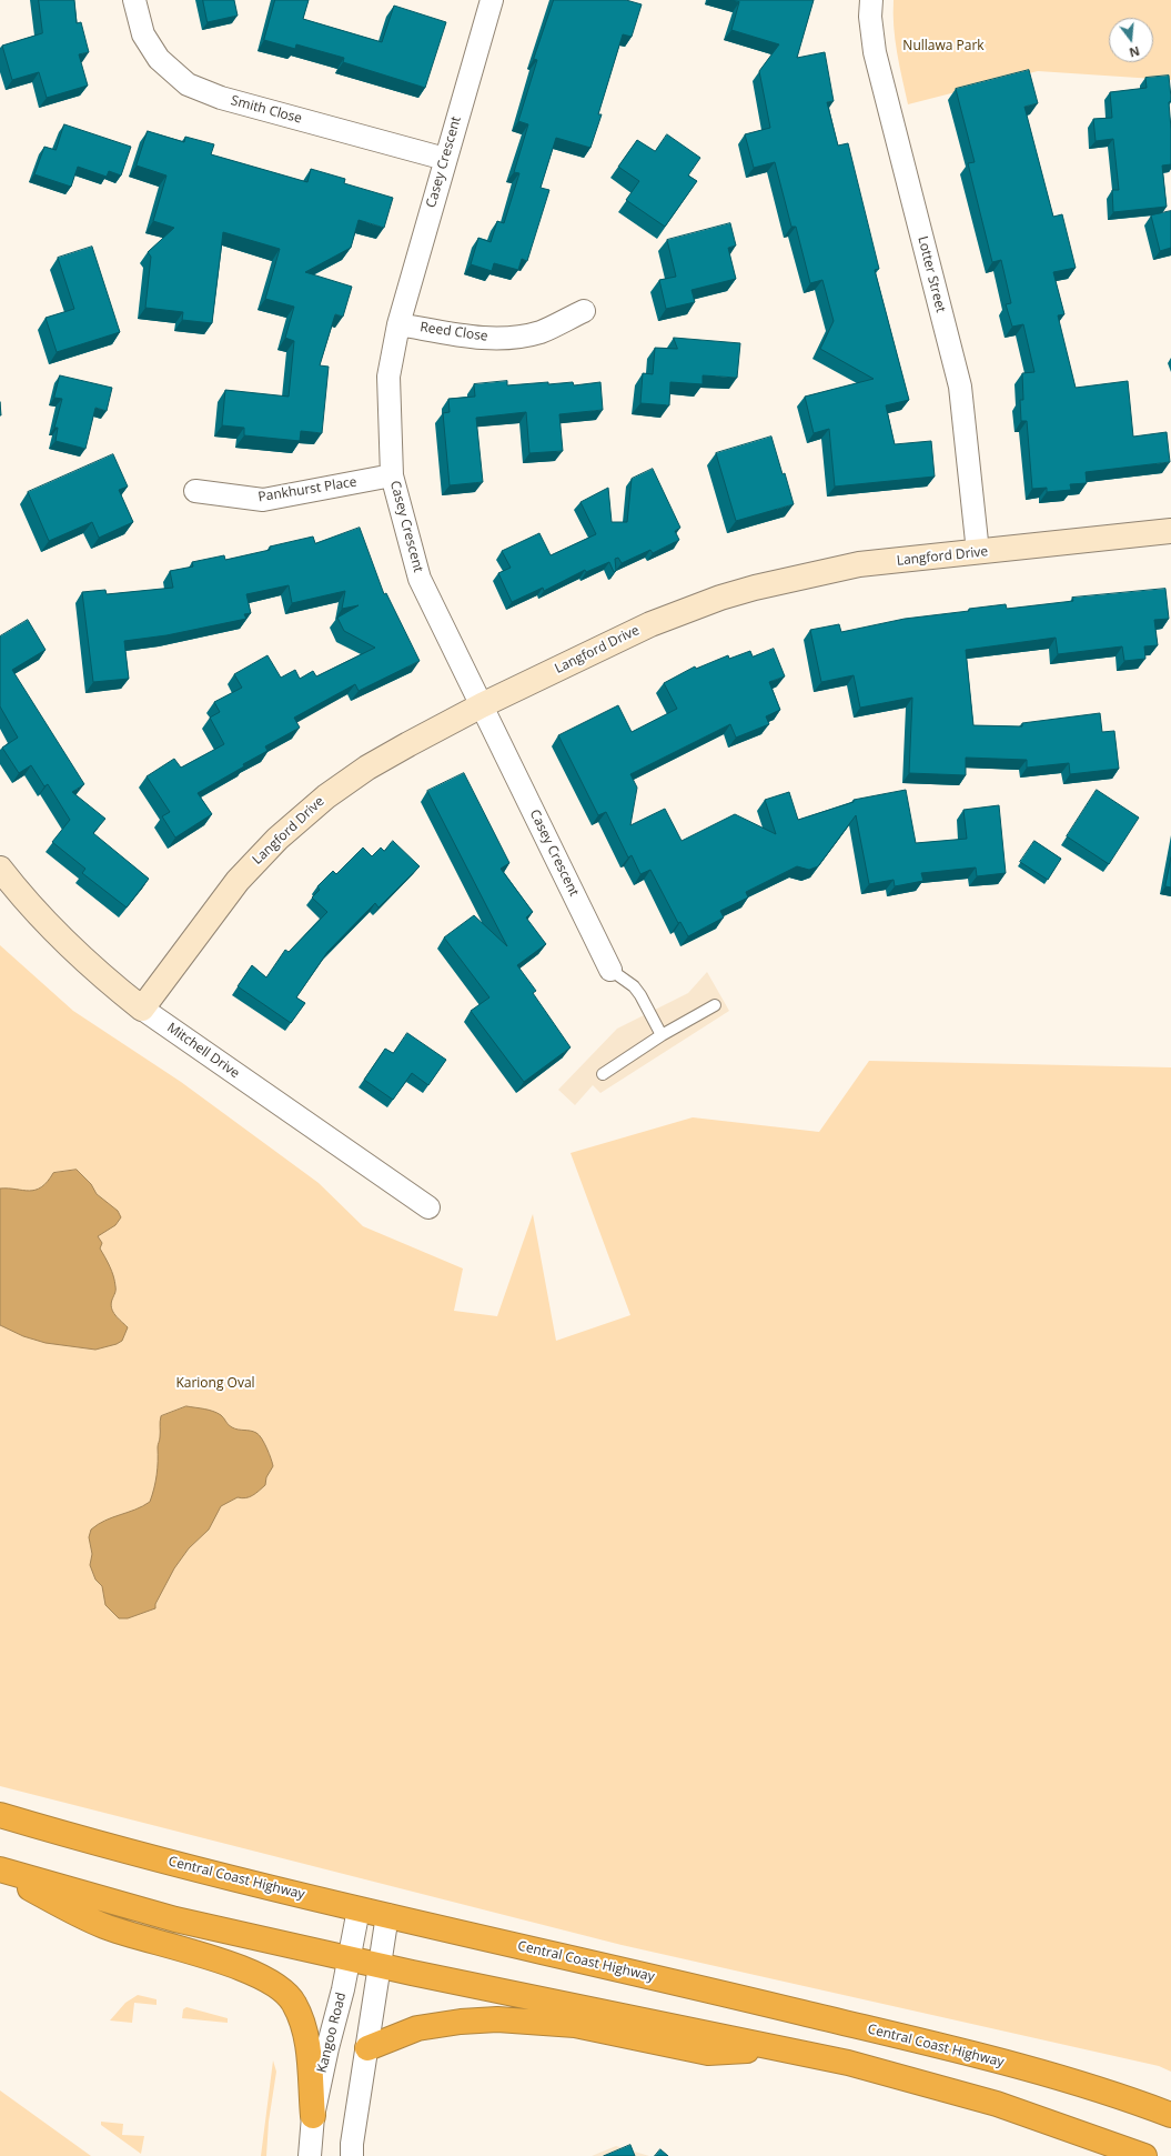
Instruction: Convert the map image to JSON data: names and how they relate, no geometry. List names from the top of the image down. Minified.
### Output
{"streets":{"highway":["Central Coast Highway"],"street":["Smith Close","Casey Crescent","Lotter Street","Reed Close","Pankhurst Place","Langford Drive","Mitchell Drive","Kangoo Road"]},"crossings":[["Smith Close","Casey Crescent"],["Casey Crescent","Reed Close"],["Casey Crescent","Pankhurst Place"],["Casey Crescent","Langford Drive"],["Lotter Street","Langford Drive"],["Langford Drive","Mitchell Drive"],["Central Coast Highway","Kangoo Road"]],"parks":["Nullawa Park","Kariong Oval"],"north":"bottom"}
